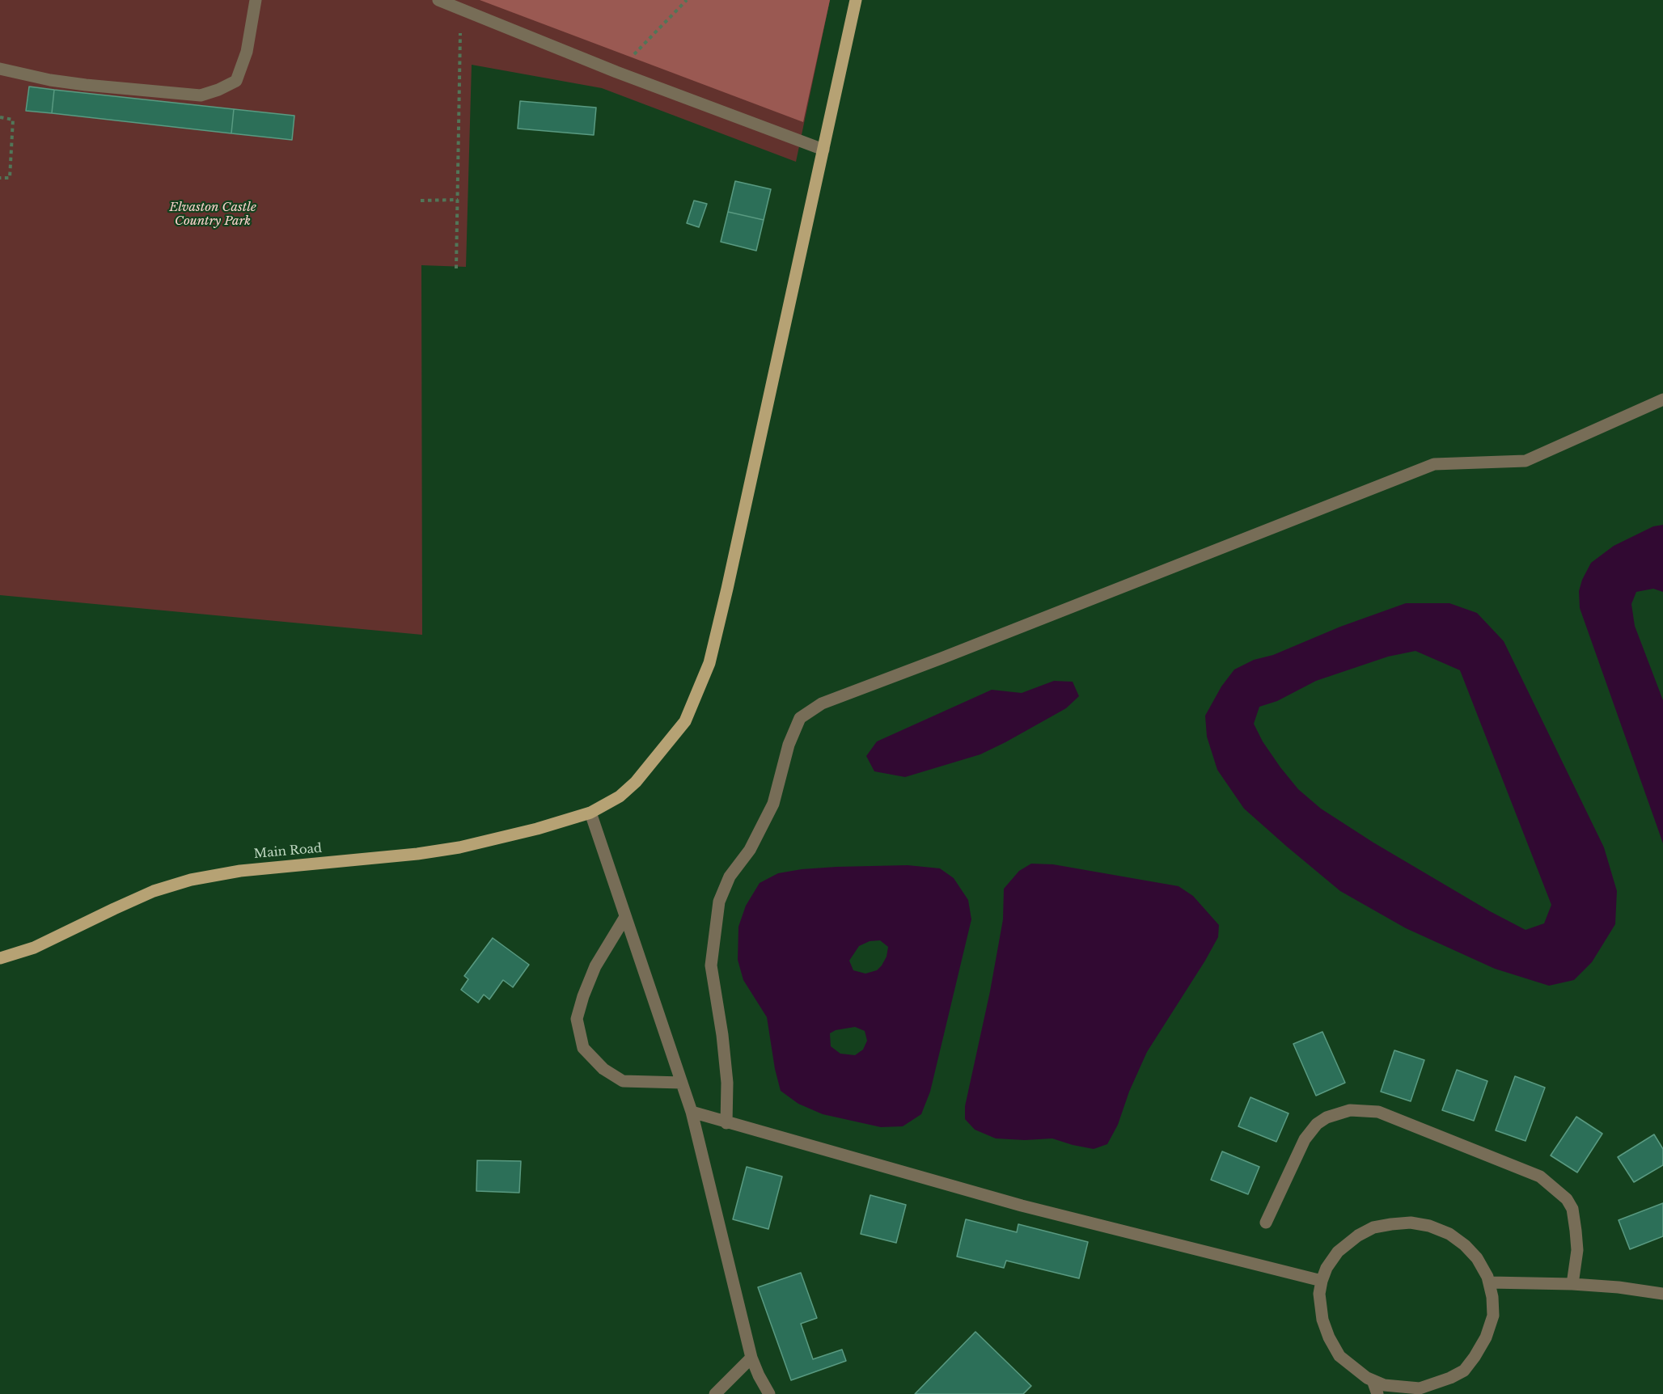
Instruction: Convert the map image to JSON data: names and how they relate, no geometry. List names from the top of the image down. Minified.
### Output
{"streets":{"main road":["Main Road"]},"parks":["Elvaston Castle Country Park"]}
